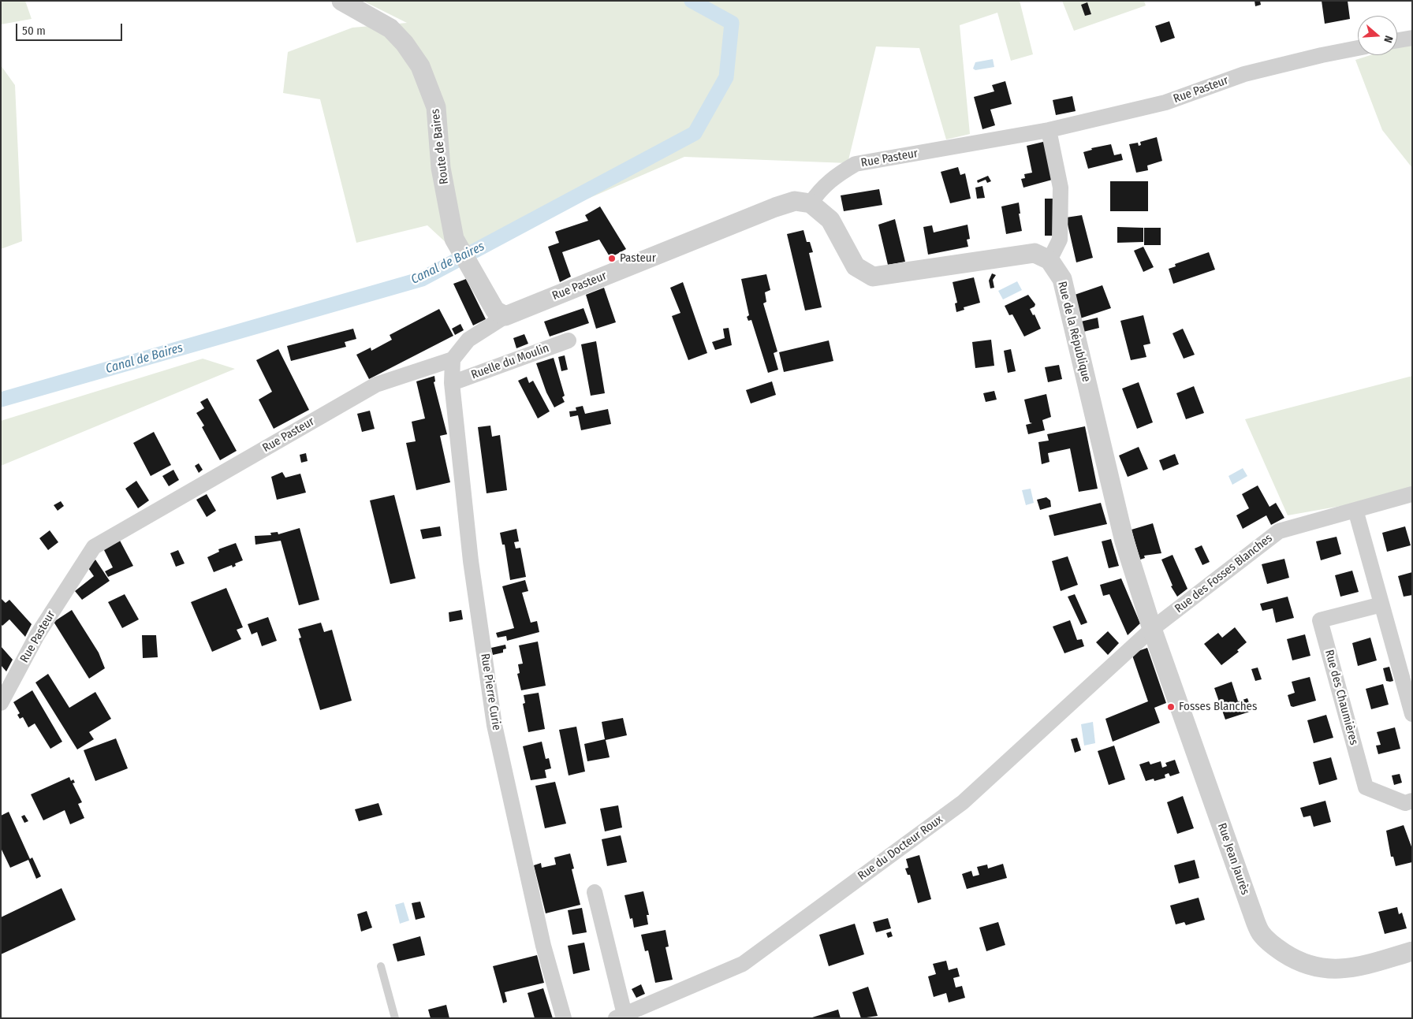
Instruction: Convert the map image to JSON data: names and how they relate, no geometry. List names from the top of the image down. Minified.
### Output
{"streets":{"street":["Rue Pasteur","Route de Baires","Rue de la République","Ruelle du Moulin","Rue des Fosses Blanches","Rue Pierre Curie","Rue des Chaumières","Rue du Docteur Roux","Rue Jean Jaurès"]},"crossings":[["Rue Pasteur","Route de Baires"],["Rue Pasteur","Rue Pierre Curie"],["Rue de la République","Rue des Fosses Blanches"],["Rue de la République","Rue du Docteur Roux"],["Rue de la République","Rue Jean Jaurès"],["Ruelle du Moulin","Rue Pierre Curie"],["Rue des Fosses Blanches","Rue du Docteur Roux"],["Rue des Fosses Blanches","Rue Jean Jaurès"],["Rue du Docteur Roux","Rue Jean Jaurès"]],"water":["Canal de Baires"],"places":["Pasteur","Fosses Blanches"],"scale_bar":"50 m","north":"right"}
